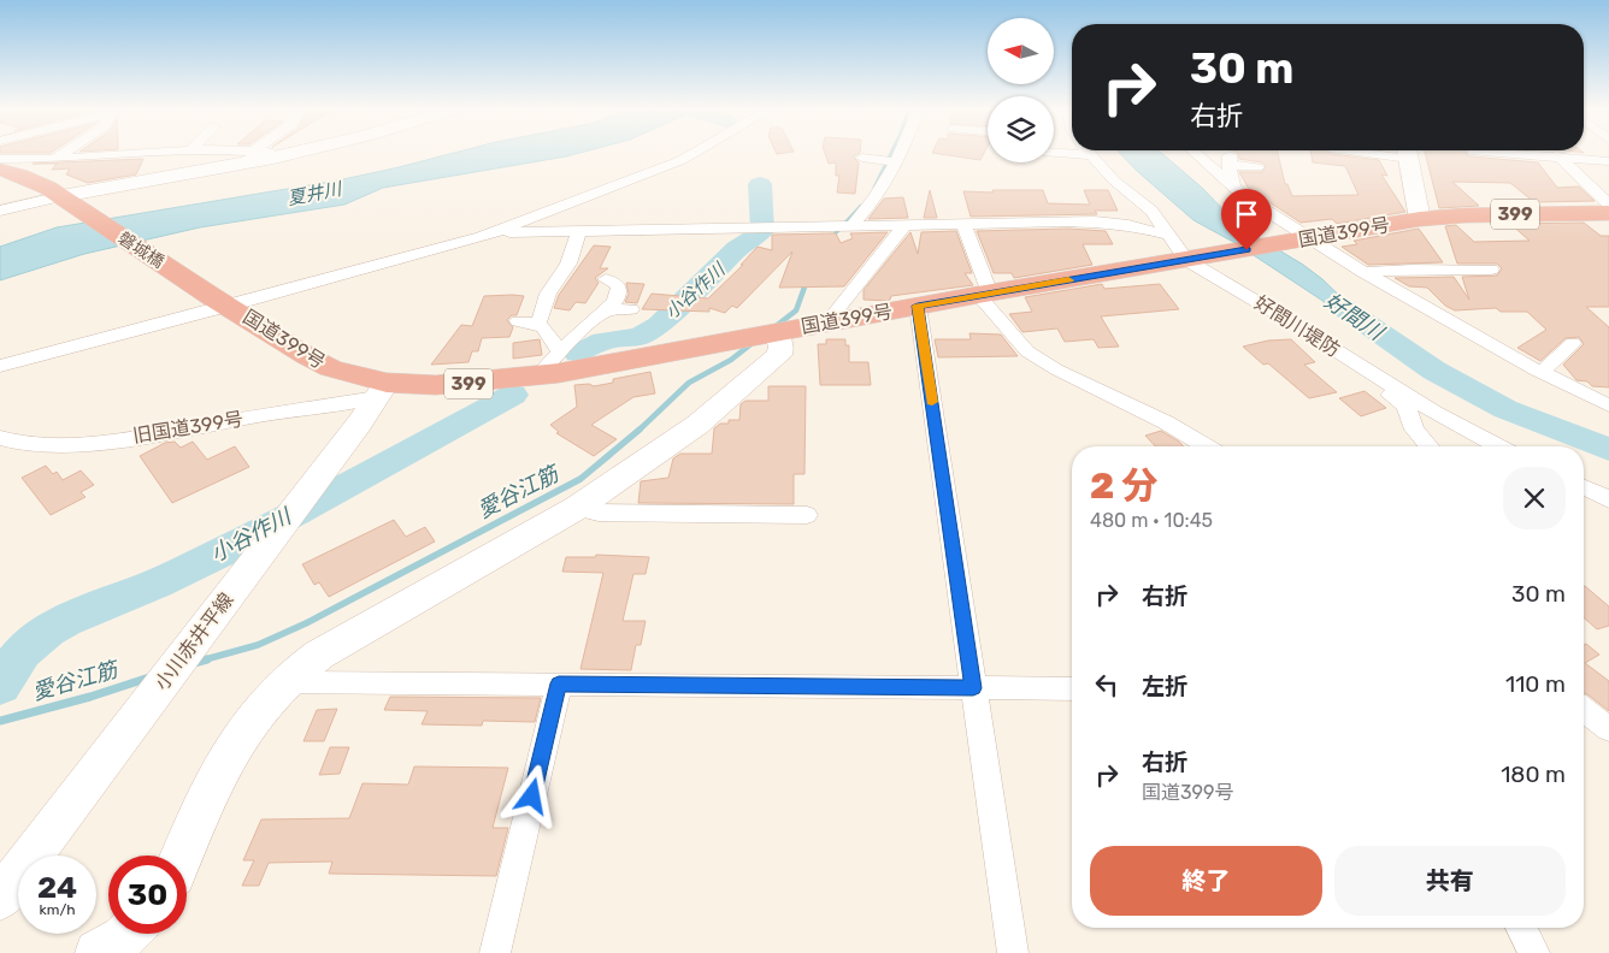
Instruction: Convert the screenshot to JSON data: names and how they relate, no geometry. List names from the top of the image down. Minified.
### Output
{"streets":{"highway":["399","国道399号","磐城橋"],"street":["好間川堤防","旧国道399号","小川赤井平線"]},"crossings":[["399","磐城橋"],["国道399号","磐城橋"],["国道399号","好間川堤防"],["国道399号","旧国道399号"],["国道399号","小川赤井平線"],["旧国道399号","小川赤井平線"]],"water":["夏井川","小谷作川","好間川","愛谷江筋"],"north":"left","page":{"turn":["30 m","右折"],"heading":["2 分","480 m · 10:45"],"list":[{"name":"右折","value":"30 m"},{"name":"左折","value":"110 m"},{"name":"右折","note":"国道399号","value":"180 m"}],"buttons":["終了","共有"],"speed":"24 km/h","limit":"30"}}
